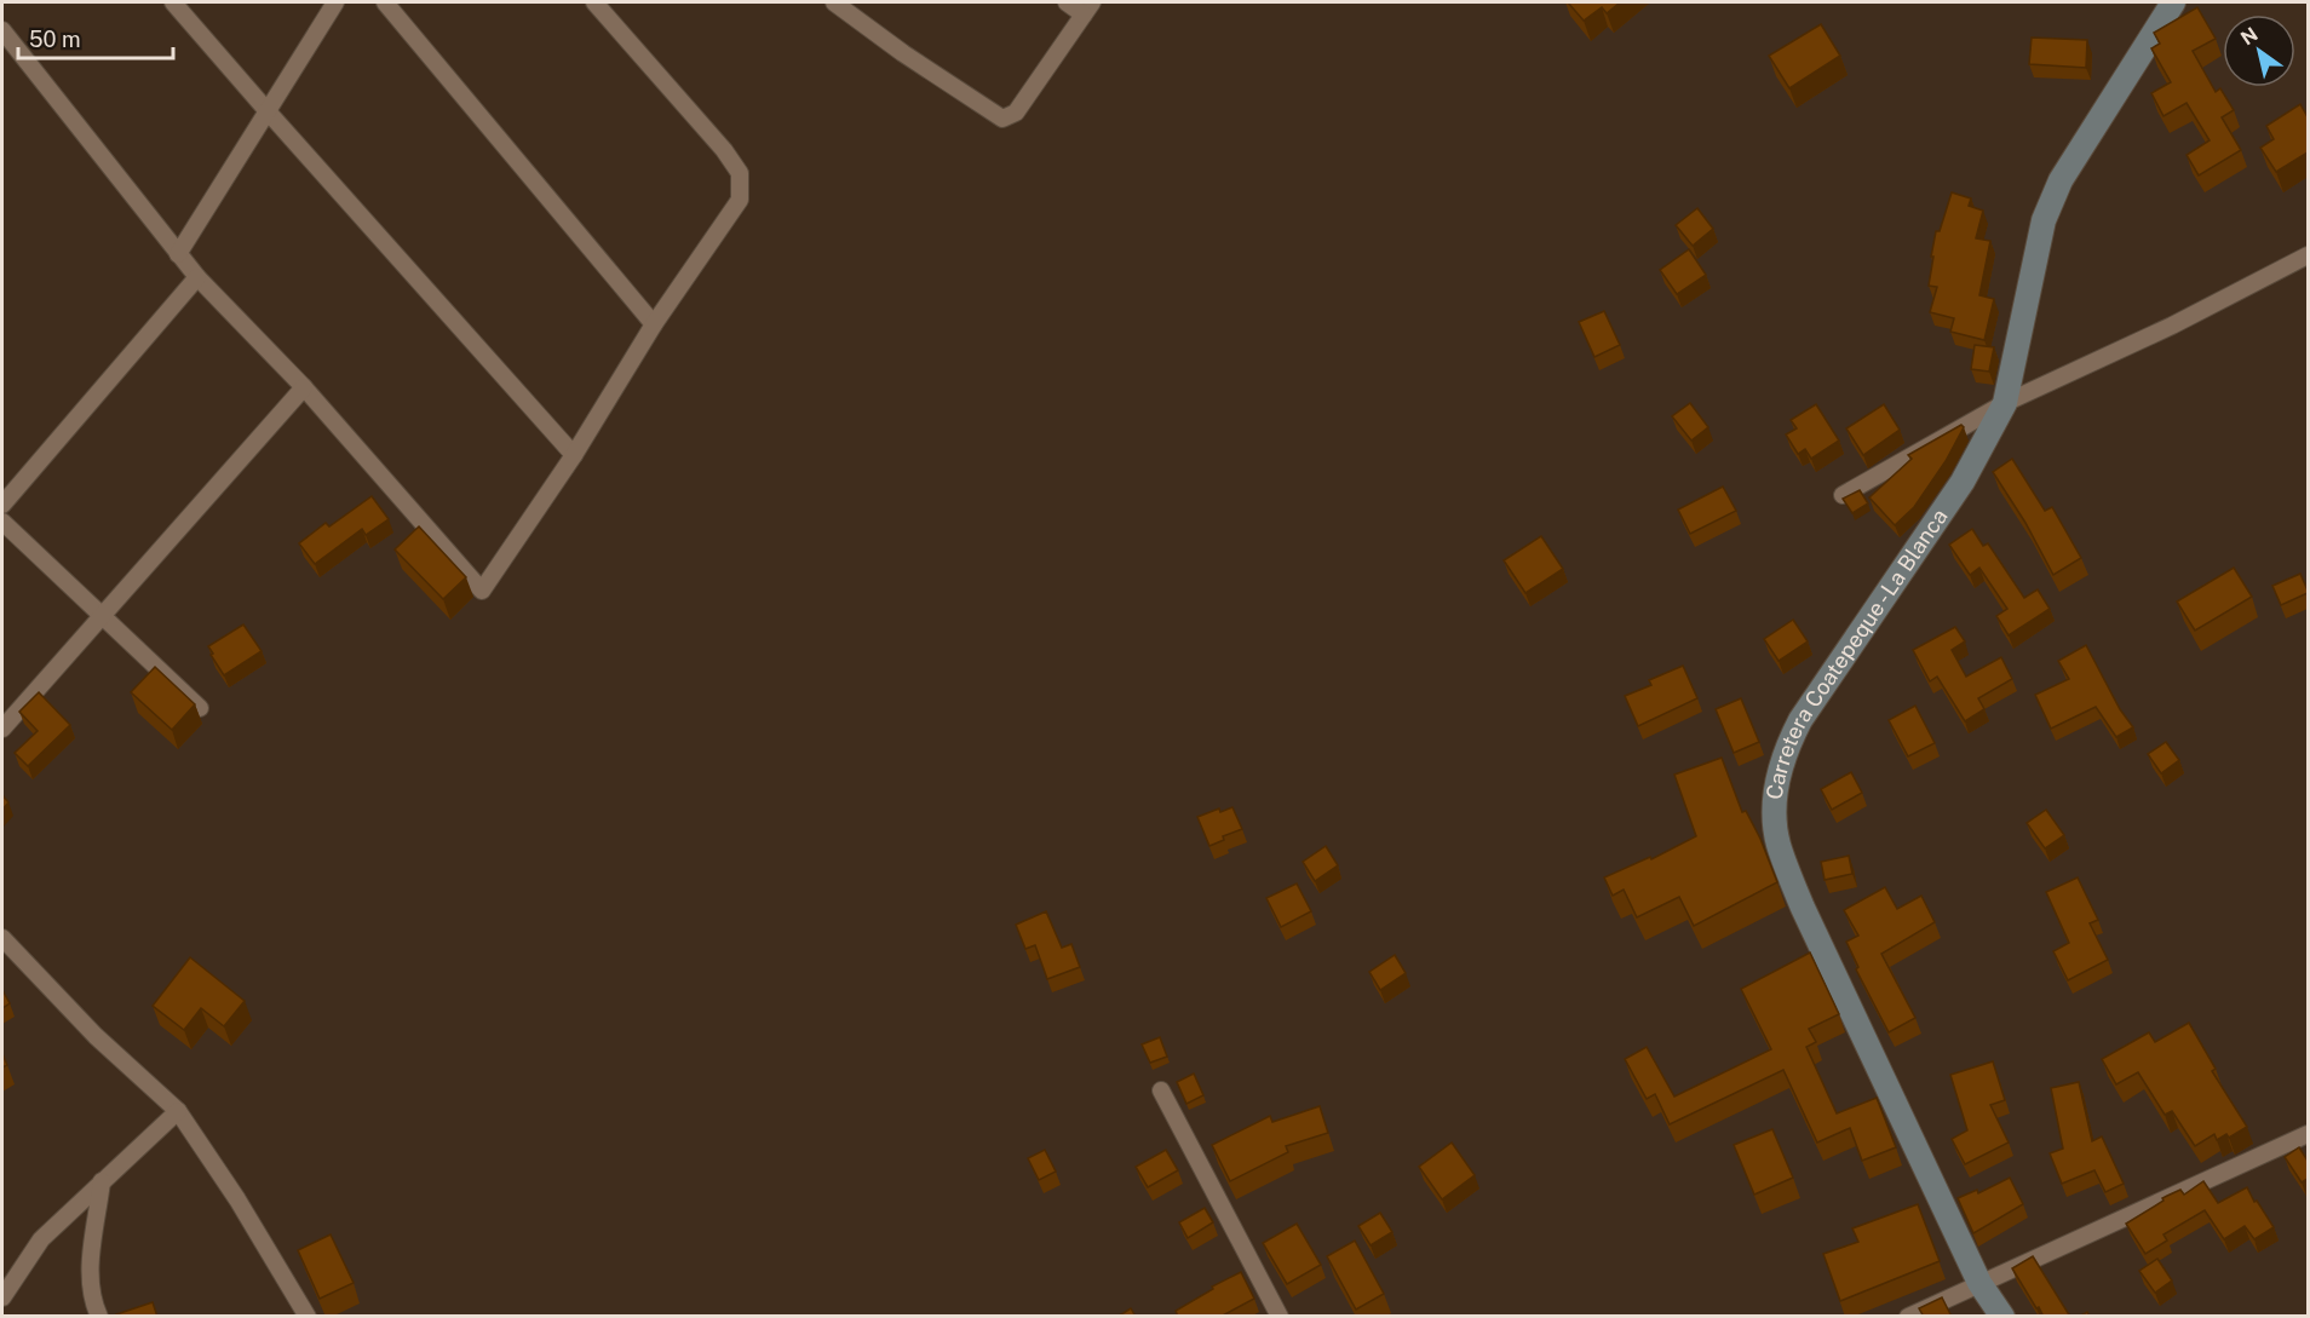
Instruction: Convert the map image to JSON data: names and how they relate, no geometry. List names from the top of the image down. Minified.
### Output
{"streets":{"main road":["Carretera Coatepeque - La Blanca"]},"scale_bar":"50 m","north":"top left"}
